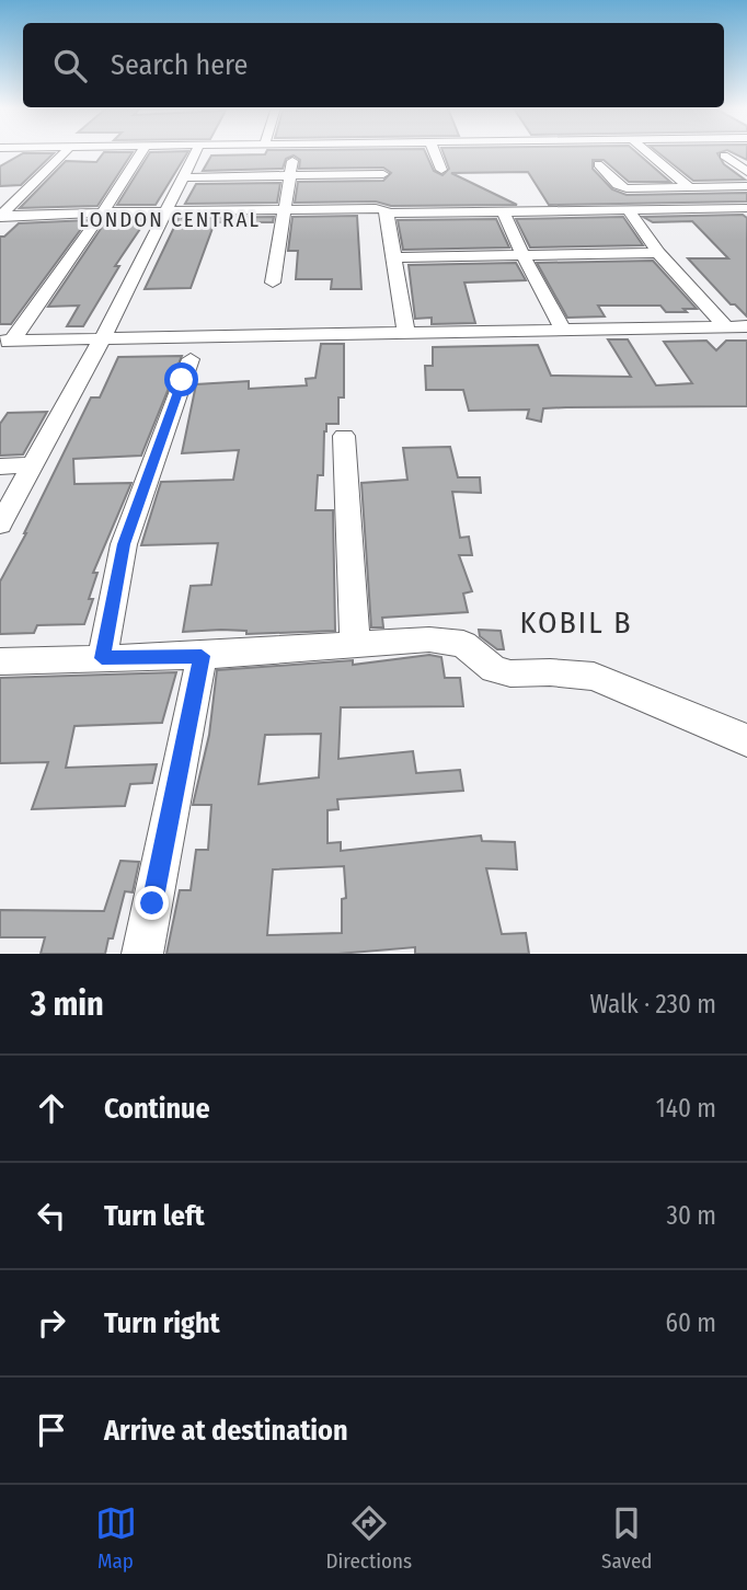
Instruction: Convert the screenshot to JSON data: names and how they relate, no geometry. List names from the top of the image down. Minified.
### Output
{"districts":["LONDON CENTRAL","KOBIL B"],"page":{"search":"Search here","heading":["3 min","Walk · 230 m"],"list":[["Continue","140 m"],["Turn left","30 m"],["Turn right","60 m"],"Arrive at destination"],"nav":["Map","Directions","Saved"]}}
